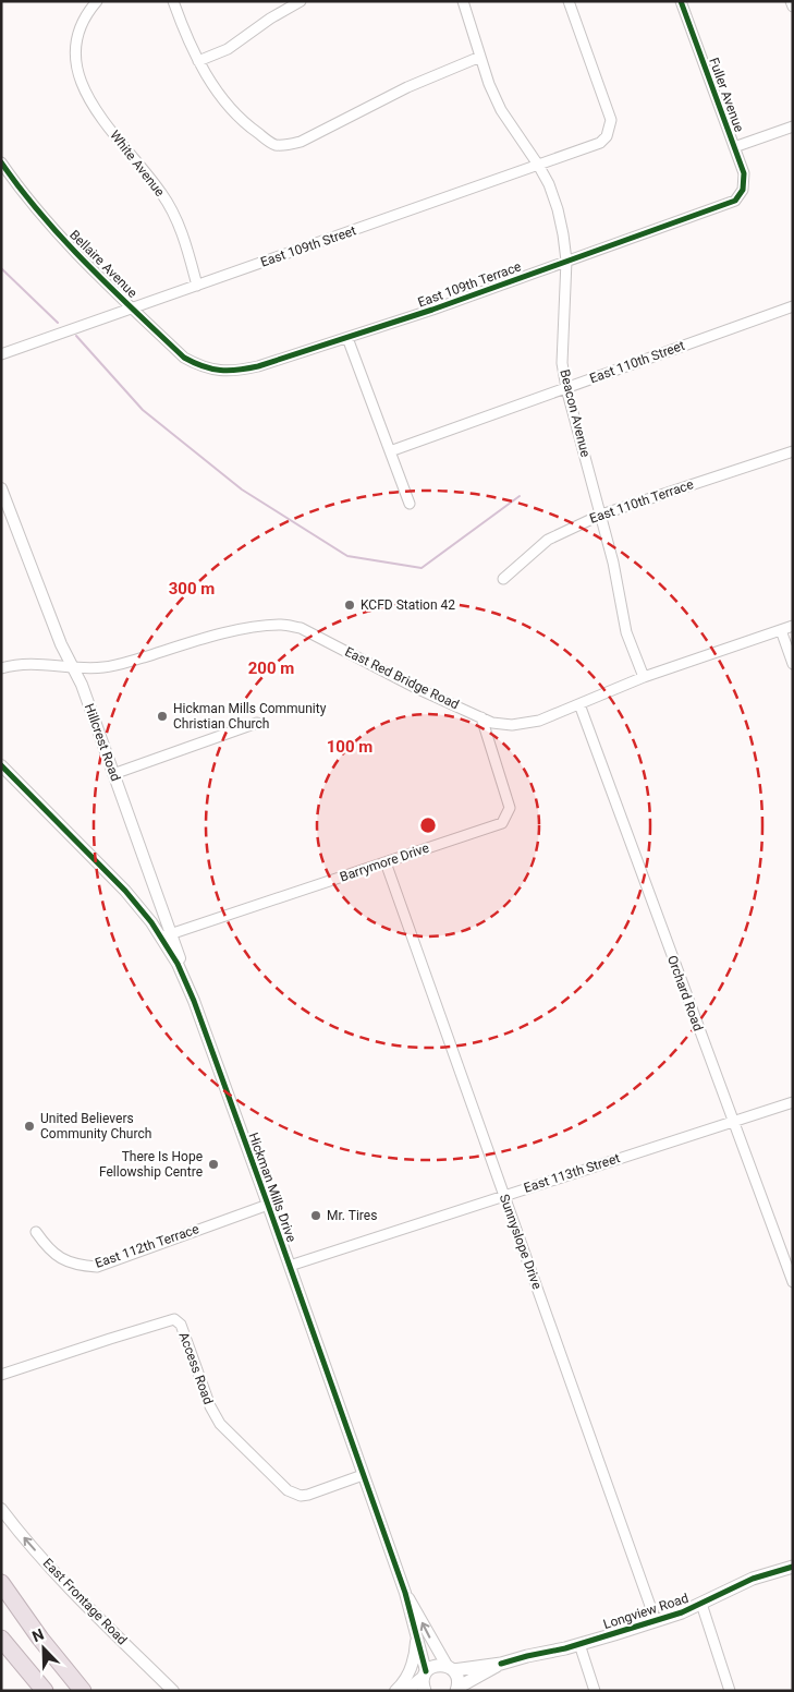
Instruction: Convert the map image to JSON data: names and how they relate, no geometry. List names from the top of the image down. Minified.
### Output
{"streets":{"main road":["Longview Road"],"street":["Fuller Avenue","White Avenue","East 109th Street","Bellaire Avenue","East 109th Terrace","East 110th Street","Beacon Avenue","East 110th Terrace","East Red Bridge Road","Hillcrest Road","Barrymore Drive","Orchard Road","East 113th Street","Hickman Mills Drive","Sunnyslope Drive","East 112th Terrace","Access Road","East Frontage Road"]},"crossings":[["Fuller Avenue","East 109th Terrace"],["White Avenue","East 109th Street"],["East 109th Street","Bellaire Avenue"],["East 109th Street","Beacon Avenue"],["Bellaire Avenue","East 109th Terrace"],["East 109th Terrace","Beacon Avenue"],["East 110th Street","Beacon Avenue"],["Beacon Avenue","East 110th Terrace"],["Beacon Avenue","East Red Bridge Road"],["East Red Bridge Road","Hillcrest Road"],["East Red Bridge Road","Barrymore Drive"],["East Red Bridge Road","Orchard Road"],["Hillcrest Road","Barrymore Drive"],["Hillcrest Road","Hickman Mills Drive"],["Barrymore Drive","Sunnyslope Drive"],["Orchard Road","East 113th Street"],["East 113th Street","Hickman Mills Drive"],["East 113th Street","Sunnyslope Drive"],["Hickman Mills Drive","East 112th Terrace"],["Hickman Mills Drive","Access Road"],["Hickman Mills Drive","Longview Road"],["Sunnyslope Drive","Longview Road"]],"one_way":["East Frontage Road"],"places":["KCFD Station 42","Hickman Mills Community Christian Church","United Believers Community Church","There Is Hope Fellowship Centre","Mr. Tires"],"north":"top left","rings":["300 m","200 m","100 m"]}
